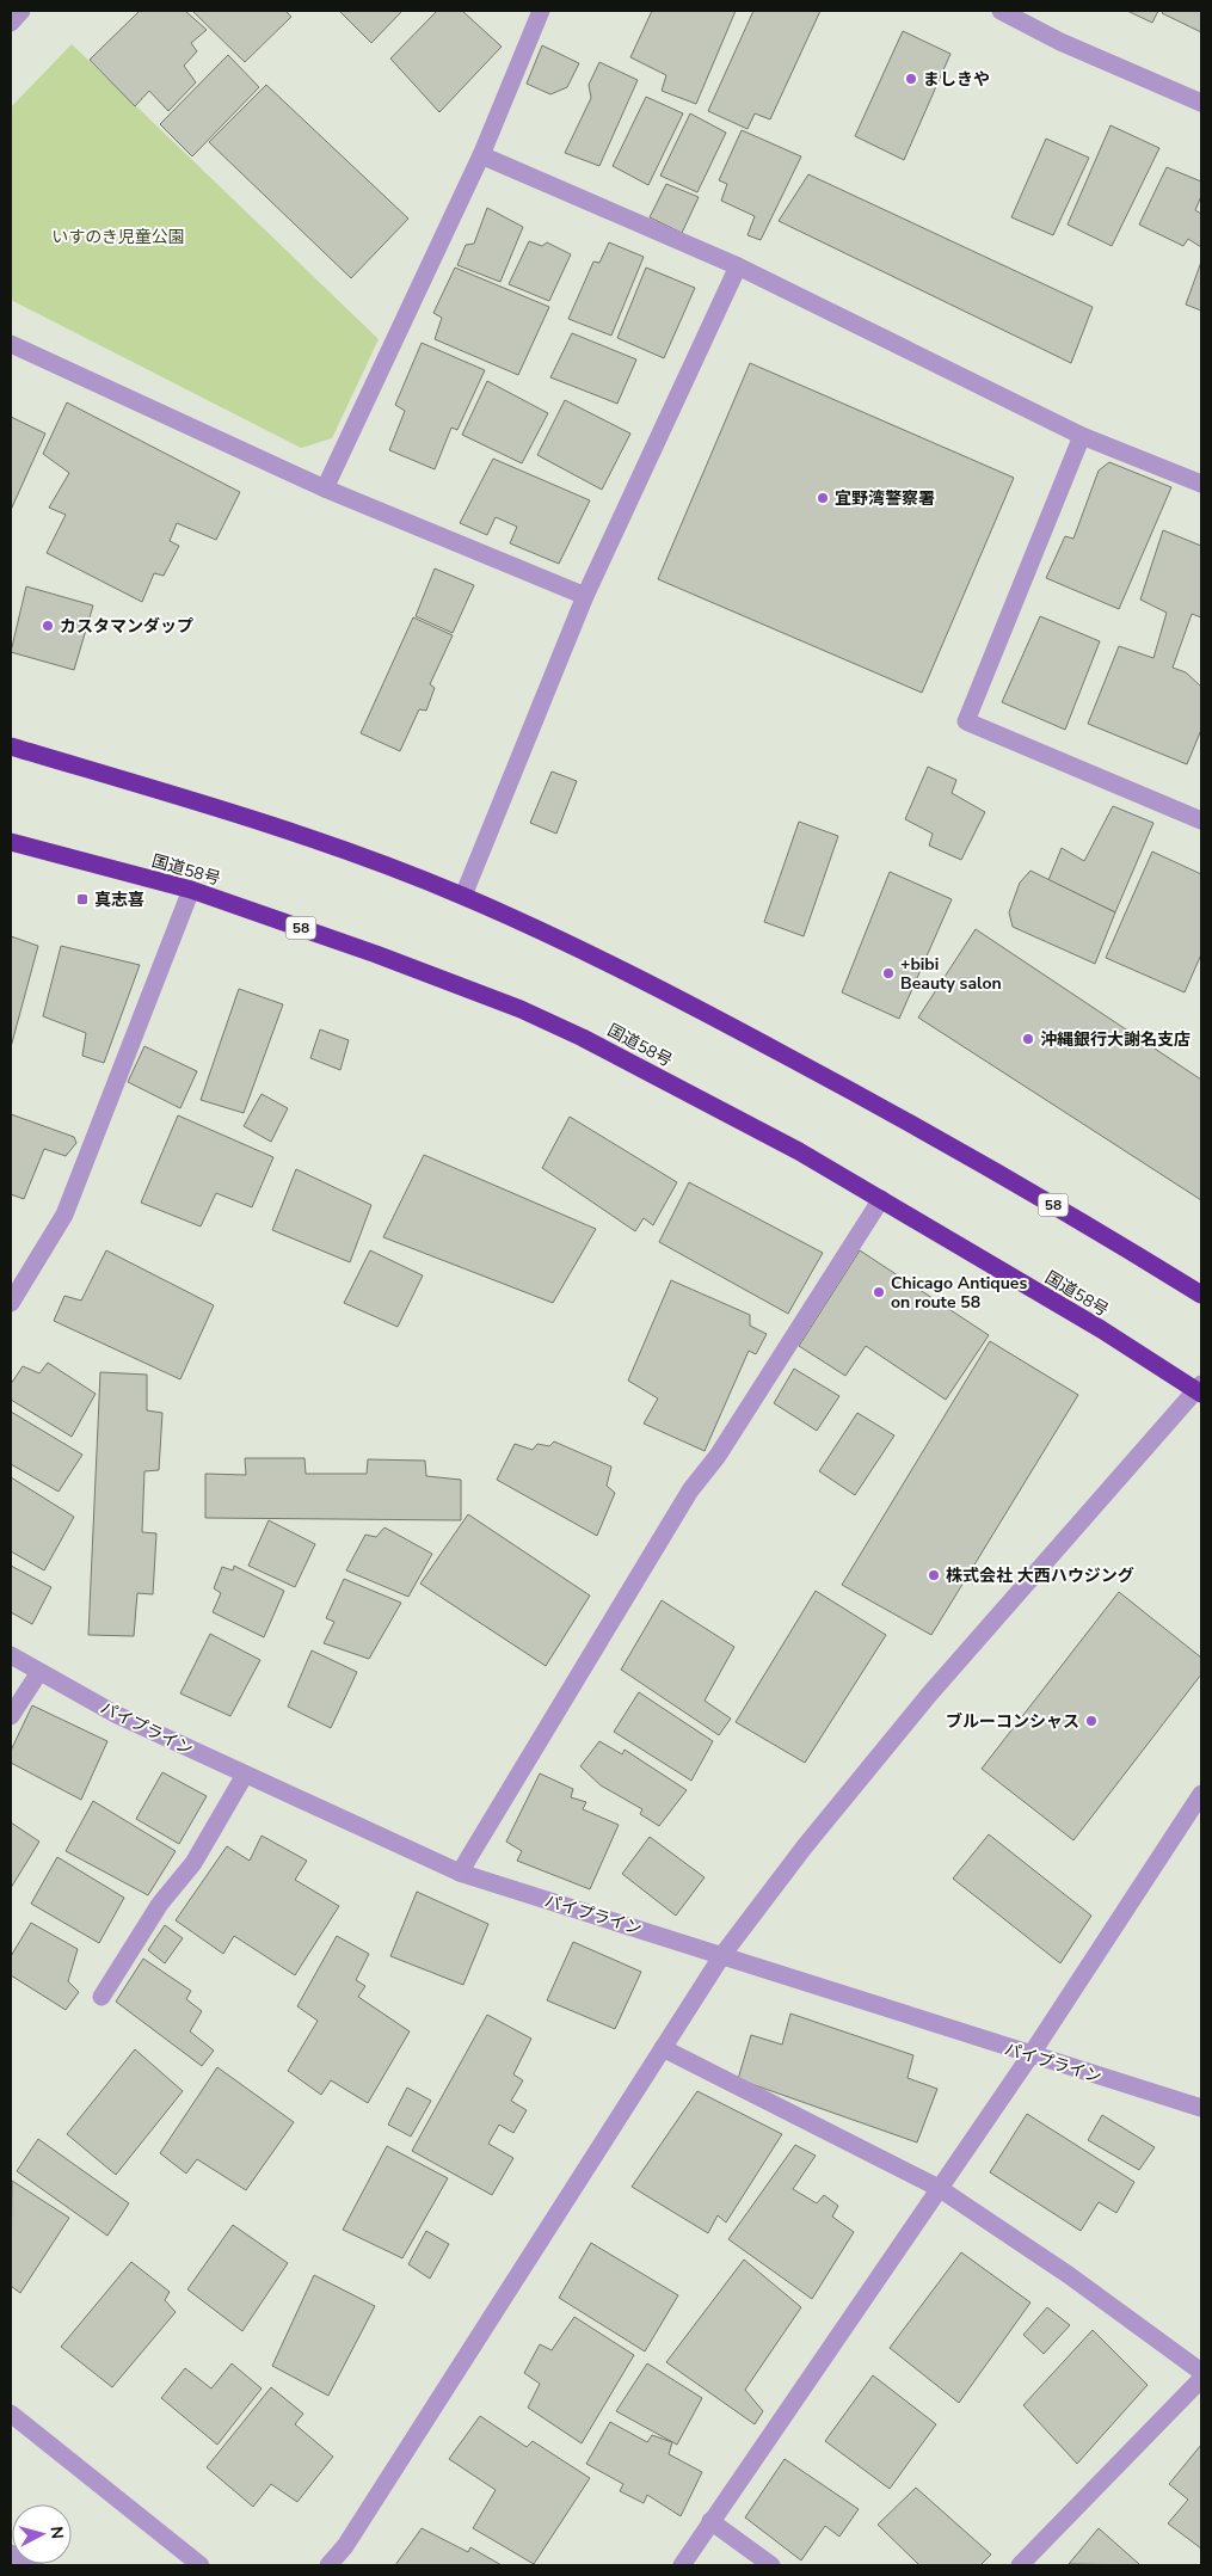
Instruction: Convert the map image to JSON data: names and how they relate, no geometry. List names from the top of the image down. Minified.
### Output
{"streets":{"highway":["国道58号","58"],"street":["パイプライン"]},"parks":["いすのき児童公園"],"places":{"other":["ましきや","宜野湾警察署","カスタマンダップ","+bibi Beauty salon","沖縄銀行大謝名支店","Chicago Antiques on route 58","株式会社 大西ハウジング","ブルーコンシャス"],"transit":["真志喜"]},"north":"right"}
